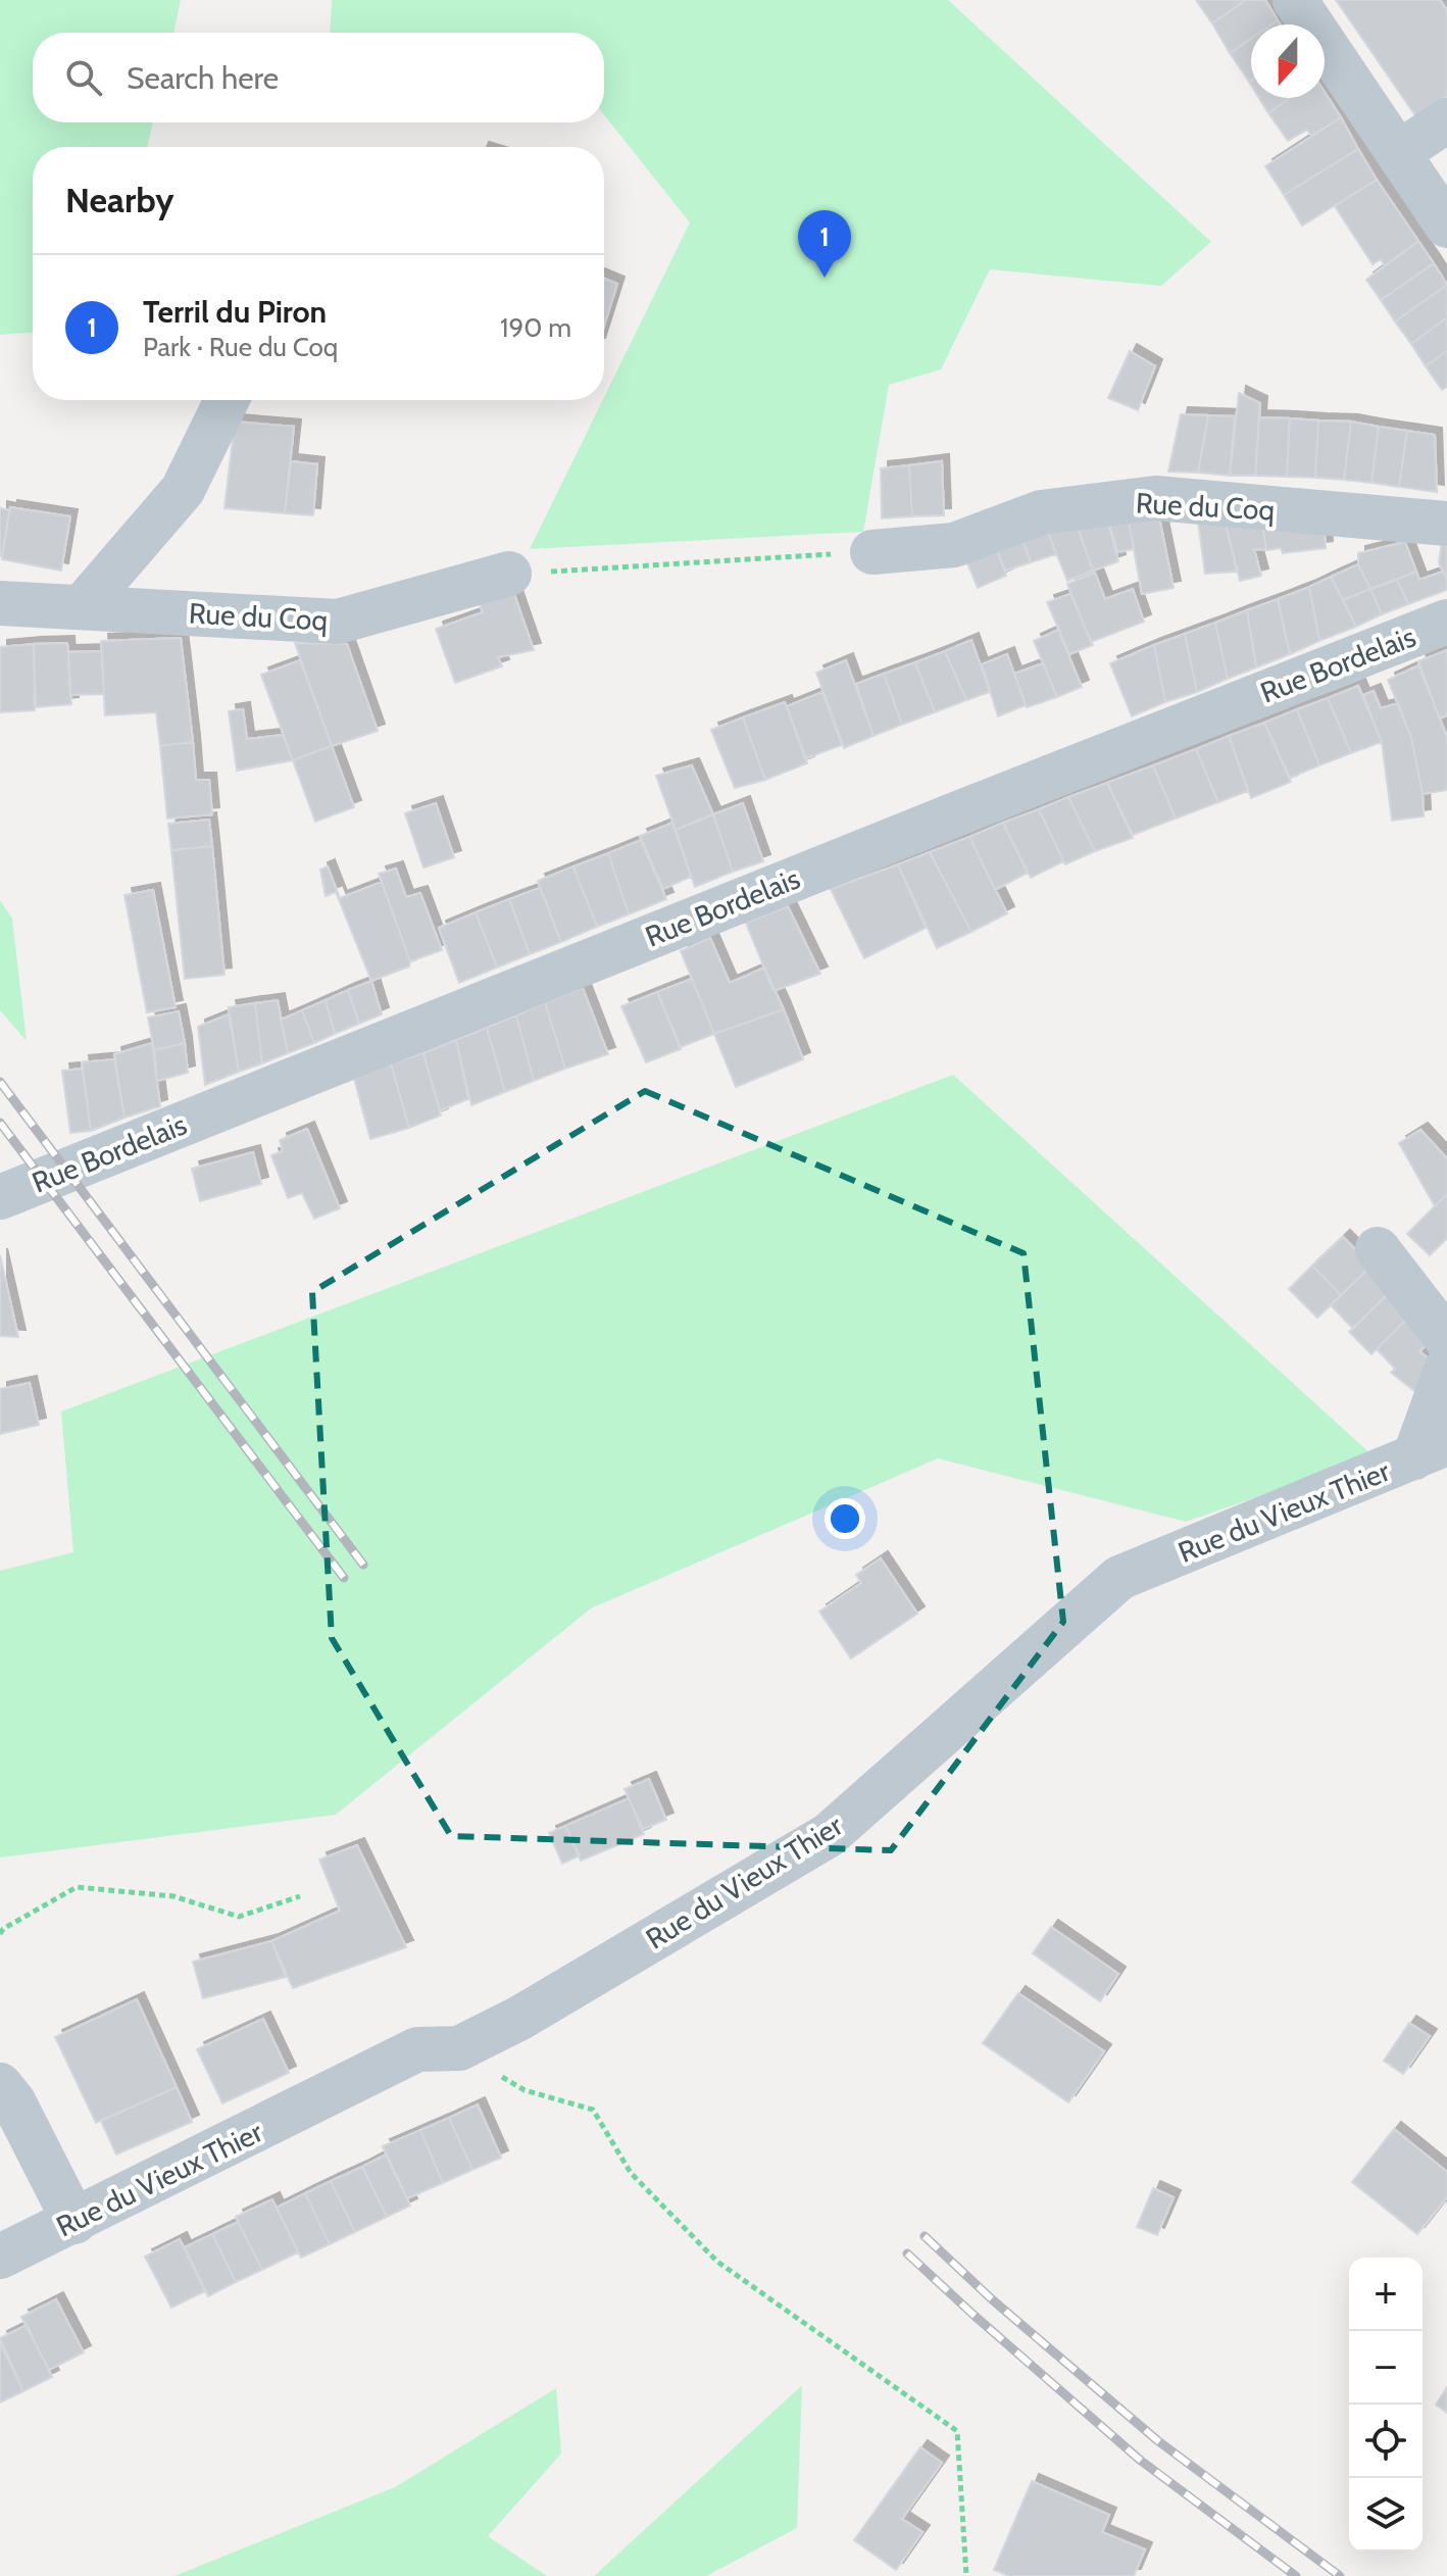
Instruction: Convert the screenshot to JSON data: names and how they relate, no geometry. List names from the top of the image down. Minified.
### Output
{"streets":{"street":["Rue du Coq","Rue Bordelais","Rue du Vieux Thier"]},"north":"bottom","page":{"search":"Search here","heading":"Nearby","pins":"1","list":[{"mark":"1","name":"Terril du Piron","note":"Park · Rue du Coq","value":"190 m"}],"map_buttons":["+","−"]}}
